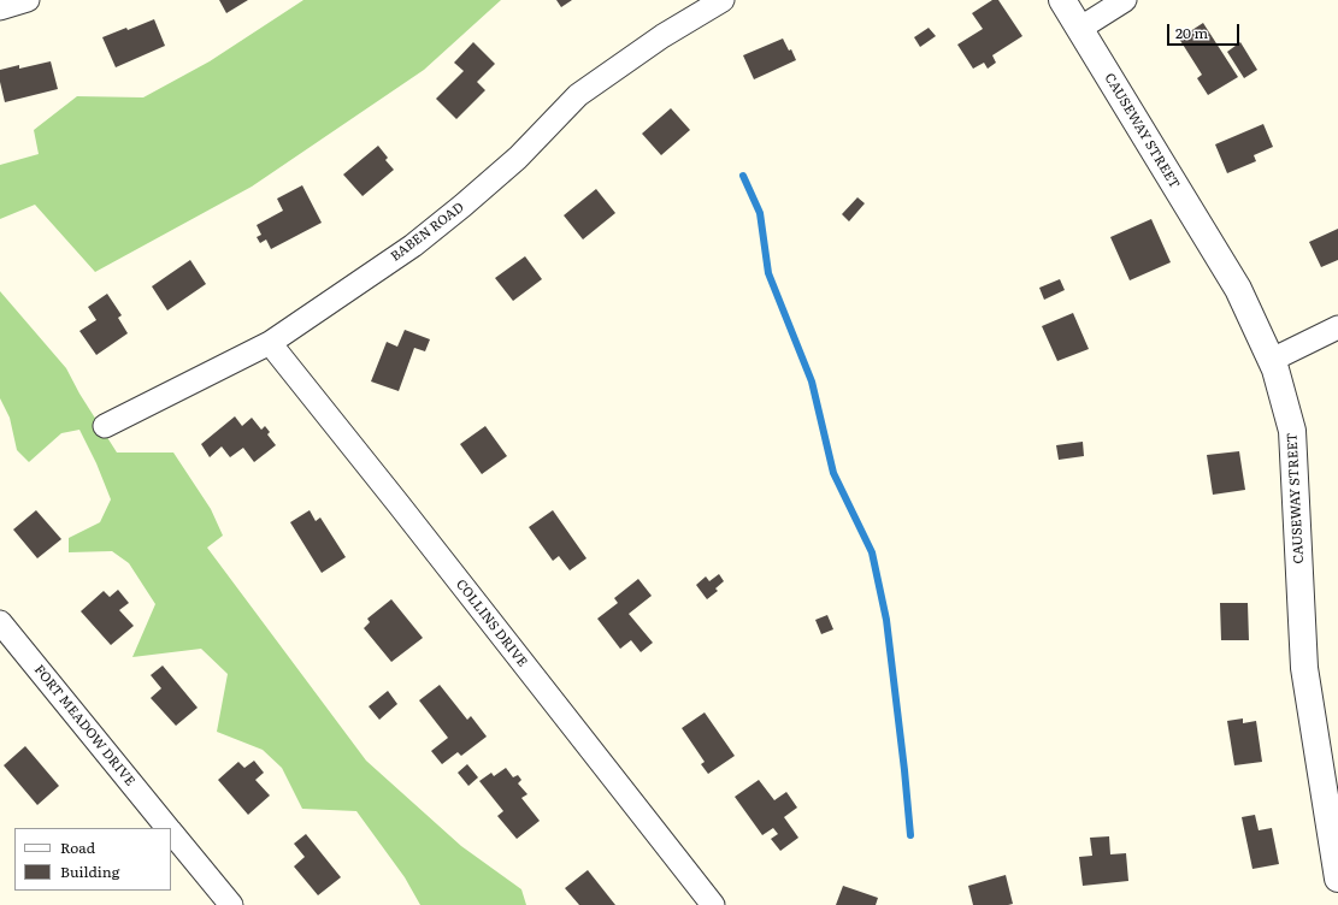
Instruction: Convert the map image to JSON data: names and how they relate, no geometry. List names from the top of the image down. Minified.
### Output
{"streets":{"street":["CAUSEWAY STREET","BABEN ROAD","COLLINS DRIVE","FORT MEADOW DRIVE"]},"crossings":[["BABEN ROAD","COLLINS DRIVE"]],"legend":["Road","Building"],"scale_bar":"20 m"}
